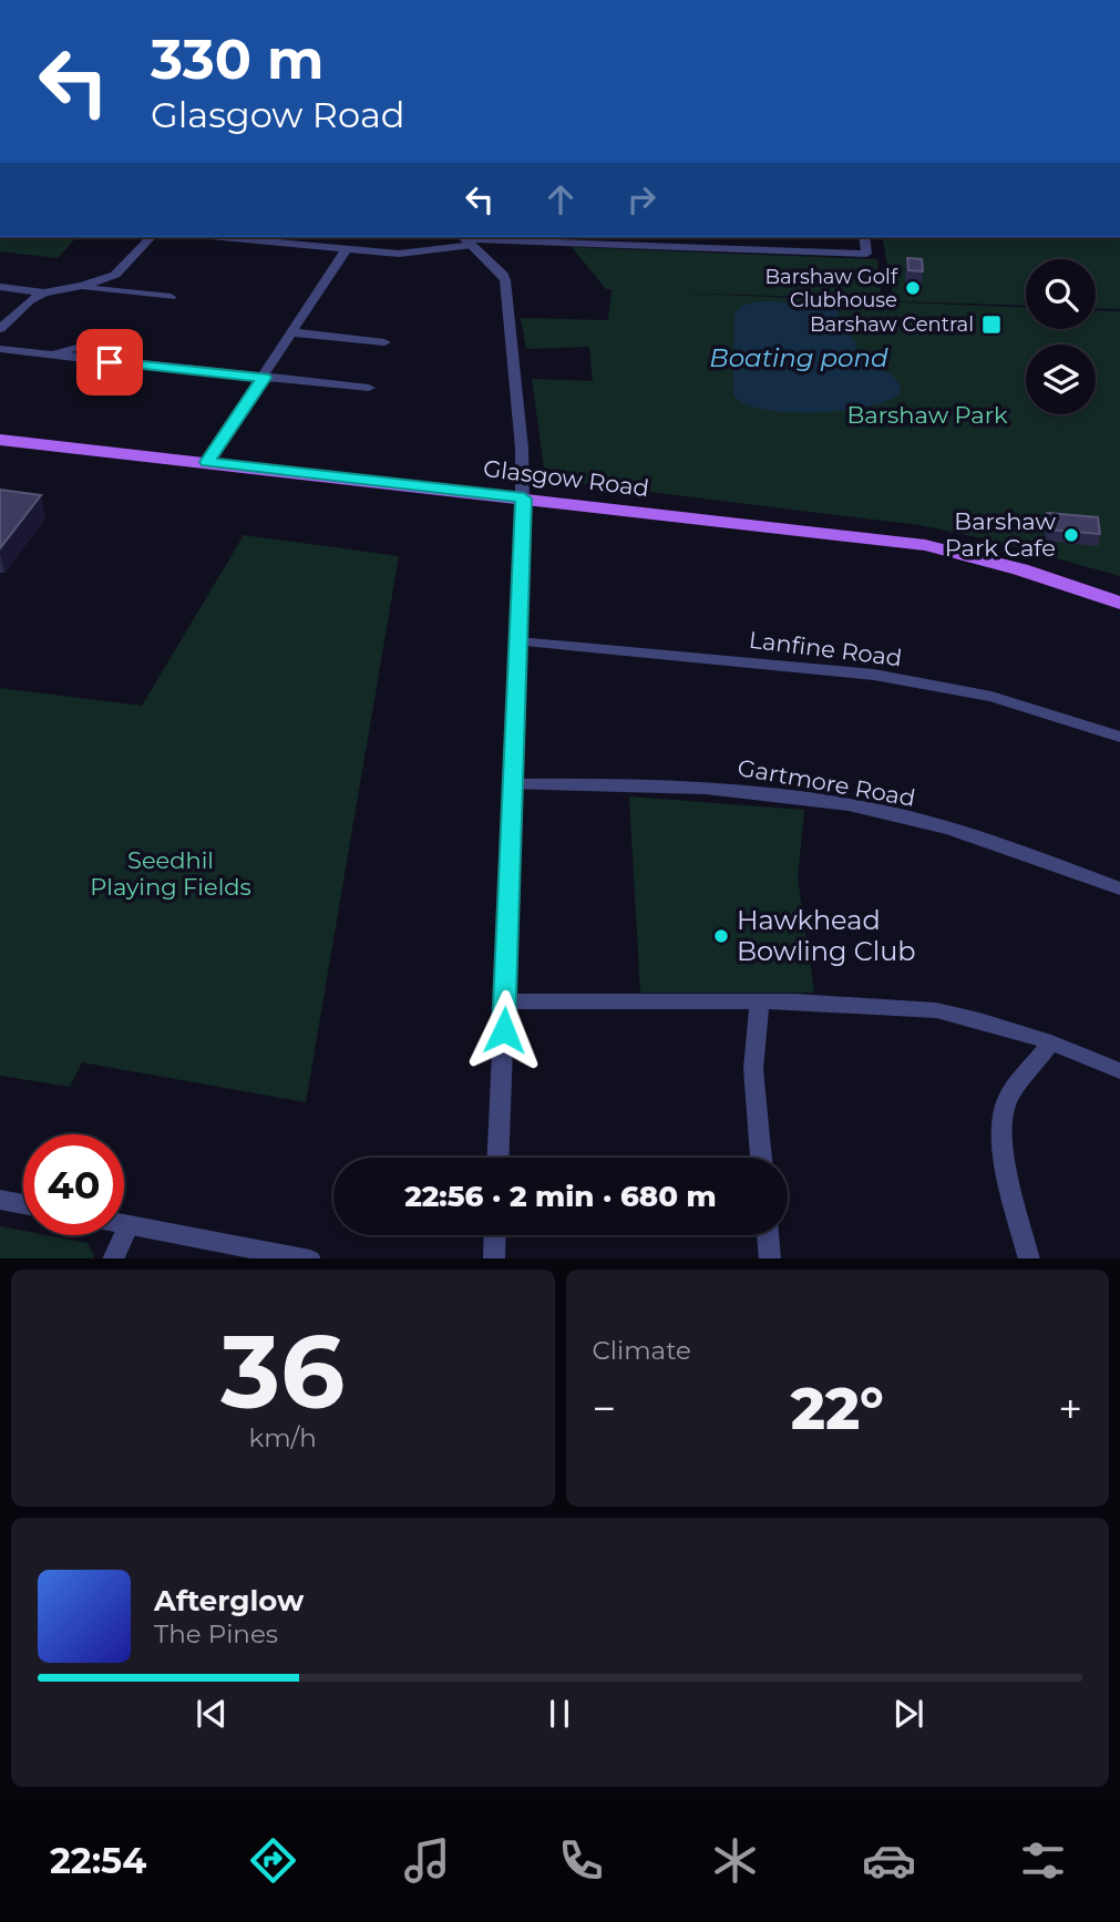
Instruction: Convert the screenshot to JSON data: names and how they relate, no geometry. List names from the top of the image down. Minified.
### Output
{"streets":{"main road":["Glasgow Road"],"street":["Lanfine Road","Gartmore Road"]},"water":["Boating pond"],"parks":["Barshaw Park","Seedhil Playing Fields"],"places":{"other":["Barshaw Golf Clubhouse","Barshaw Park Cafe","Hawkhead Bowling Club"],"transit":["Barshaw Central"]},"page":{"turn":["330 m","Glasgow Road"],"limit":"40","trip":"22:56 · 2 min · 680 m","tile":[["36","km/h"],"Climate"],"heat":["−","22°","+"],"song":["Afterglow","The Pines"],"tabs":"22:54"}}
